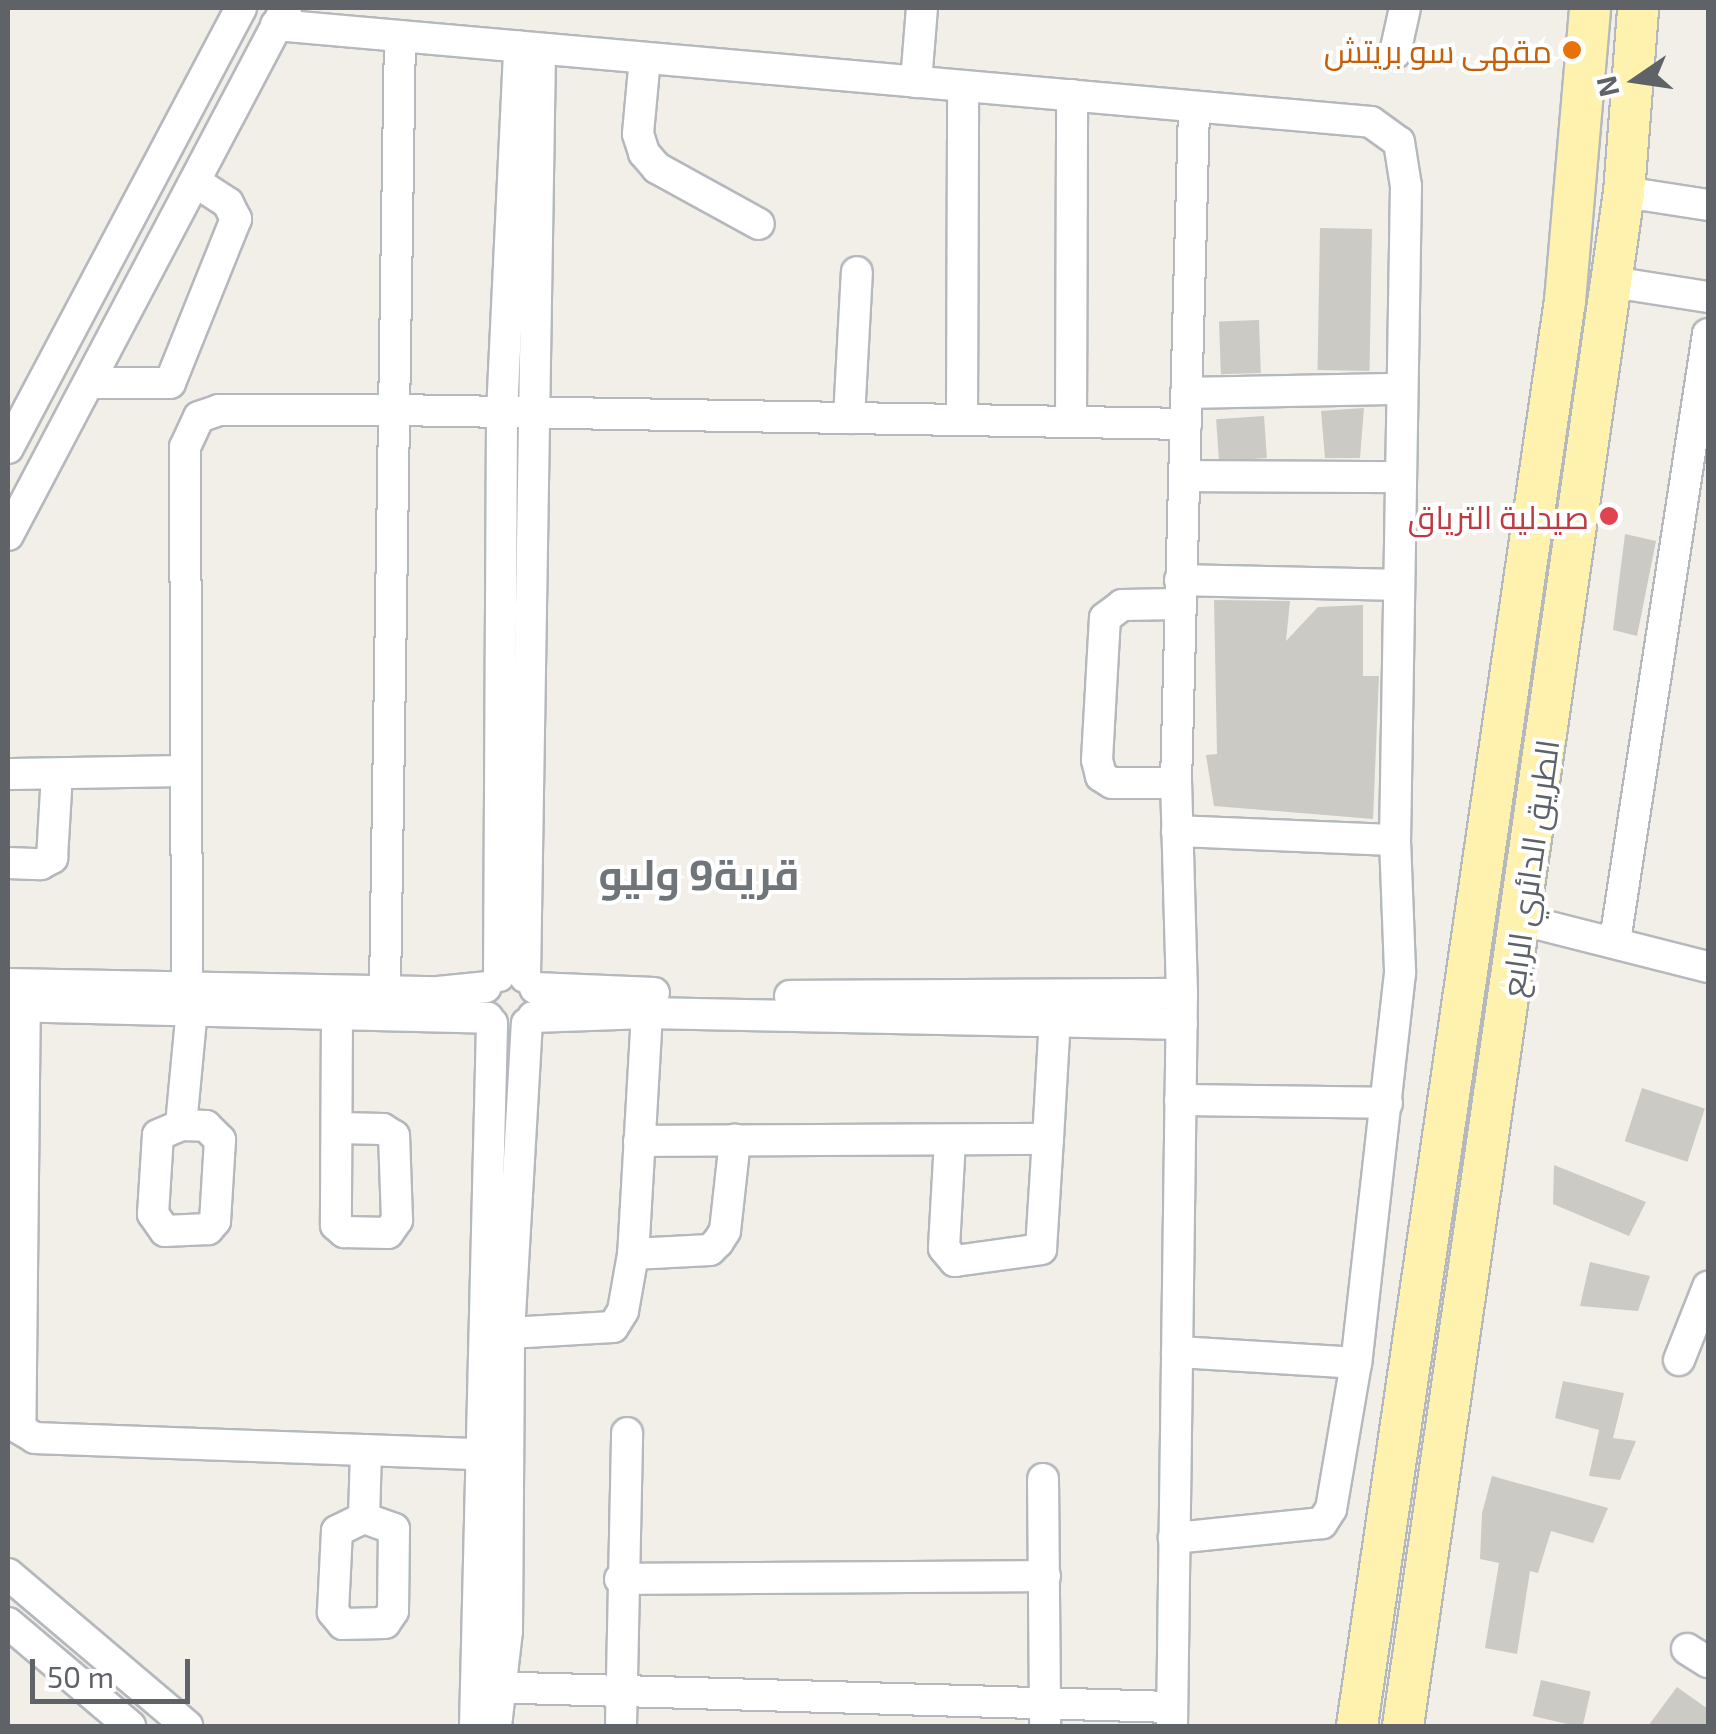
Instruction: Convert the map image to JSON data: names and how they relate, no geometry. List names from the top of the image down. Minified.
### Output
{"streets":{"main road":["الطريق الدائري الرابع"]},"districts":["قرية9 وليو"],"places":["مقهى سو بريتش","صيدلية الترياق"],"scale_bar":"50 m","north":"left"}
